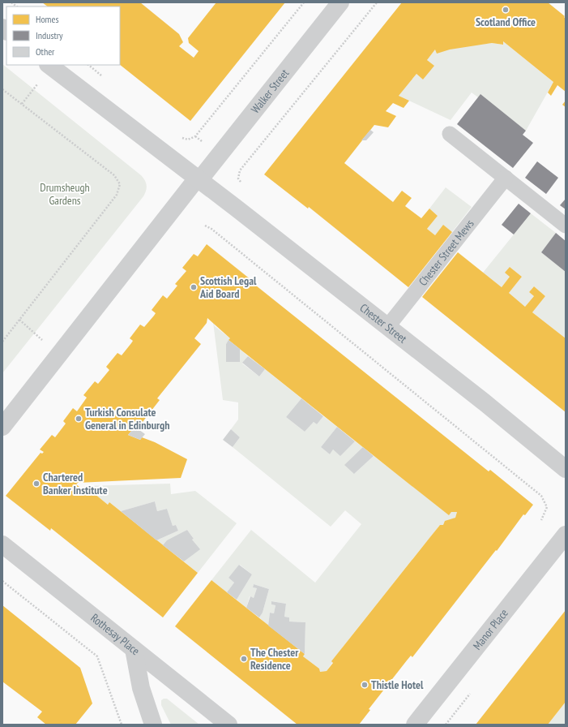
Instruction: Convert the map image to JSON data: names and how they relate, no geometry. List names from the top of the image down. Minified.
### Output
{"streets":{"street":["Walker Street","Chester Street","Manor Place","Rothesay Place"],"lane":["Chester Street Mews"]},"crossings":[["Walker Street","Chester Street"],["Chester Street Mews","Chester Street"]],"parks":["Drumsheugh Gardens"],"places":["Scotland Office","Scottish Legal Aid Board","Turkish Consulate General in Edinburgh","Chartered Banker Institute","The Chester Residence","Thistle Hotel"],"legend":["Homes","Industry","Other"]}
